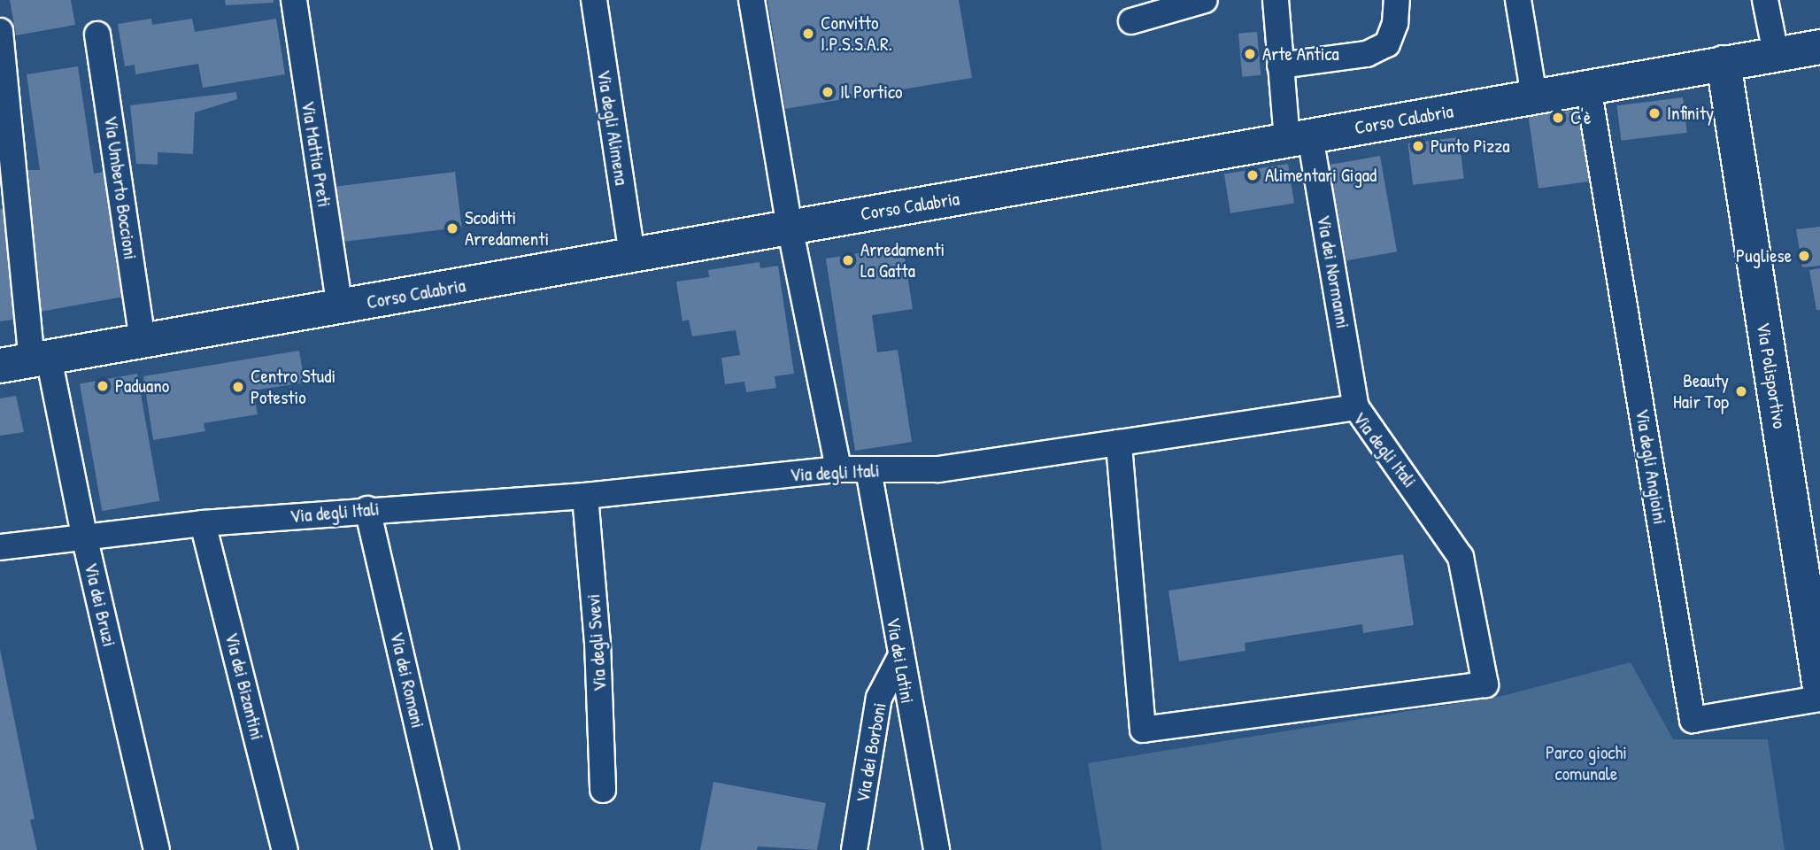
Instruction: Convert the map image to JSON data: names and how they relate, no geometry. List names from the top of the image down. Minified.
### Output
{"streets":{"main road":["Corso Calabria","Via Polisportivo"],"street":["Via degli Alimena","Via Mattia Preti","Via Umberto Boccioni","Via dei Normanni","Via degli Itali","Via degli Angioini","Via dei Bruzi","Via degli Svevi","Via dei Latini","Via dei Romani","Via dei Bizantini","Via dei Borboni"]},"crossings":[["Corso Calabria","Via degli Alimena"],["Corso Calabria","Via Mattia Preti"],["Corso Calabria","Via Umberto Boccioni"],["Corso Calabria","Via dei Normanni"],["Corso Calabria","Via Polisportivo"],["Corso Calabria","Via degli Angioini"],["Corso Calabria","Via dei Bruzi"],["Via dei Normanni","Via degli Itali"],["Via degli Itali","Via dei Bruzi"],["Via degli Itali","Via degli Svevi"],["Via degli Itali","Via dei Latini"],["Via degli Itali","Via dei Romani"],["Via degli Itali","Via dei Bizantini"],["Via dei Latini","Via dei Borboni"]],"parks":["Parco giochi comunale"],"places":["Convitto I.P.S.S.A.R.","Arte Antica","Il Portico","Infinity","C'è","Punto Pizza","Alimentari Gigad","Scoditti Arredamenti","Pugliese","Arredamenti La Gatta","Paduano","Centro Studi Potestio","Beauty Hair Top"]}
